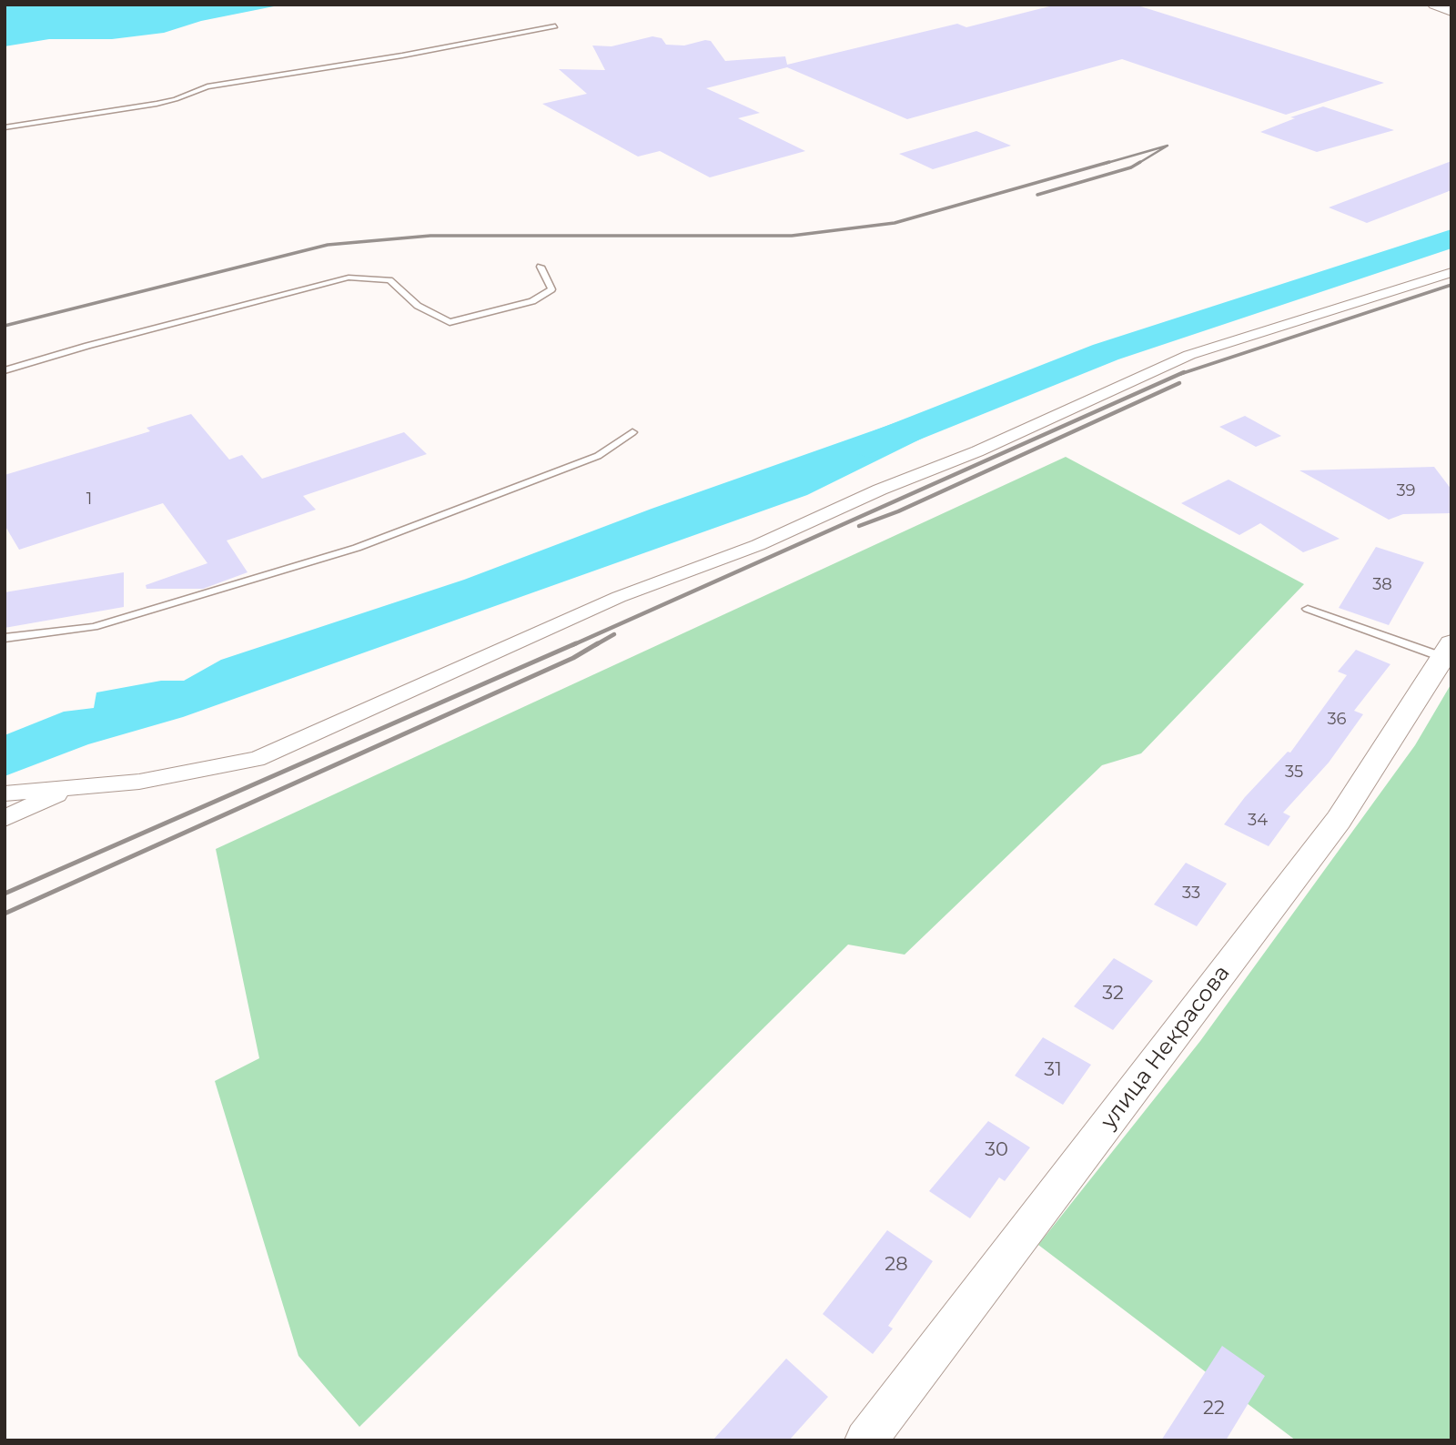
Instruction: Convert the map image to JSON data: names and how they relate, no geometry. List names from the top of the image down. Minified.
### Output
{"streets":{"street":["улица Некрасова"]},"house_numbers":["39","1","38","36","35","34","33","32","31","30","28","22"]}
